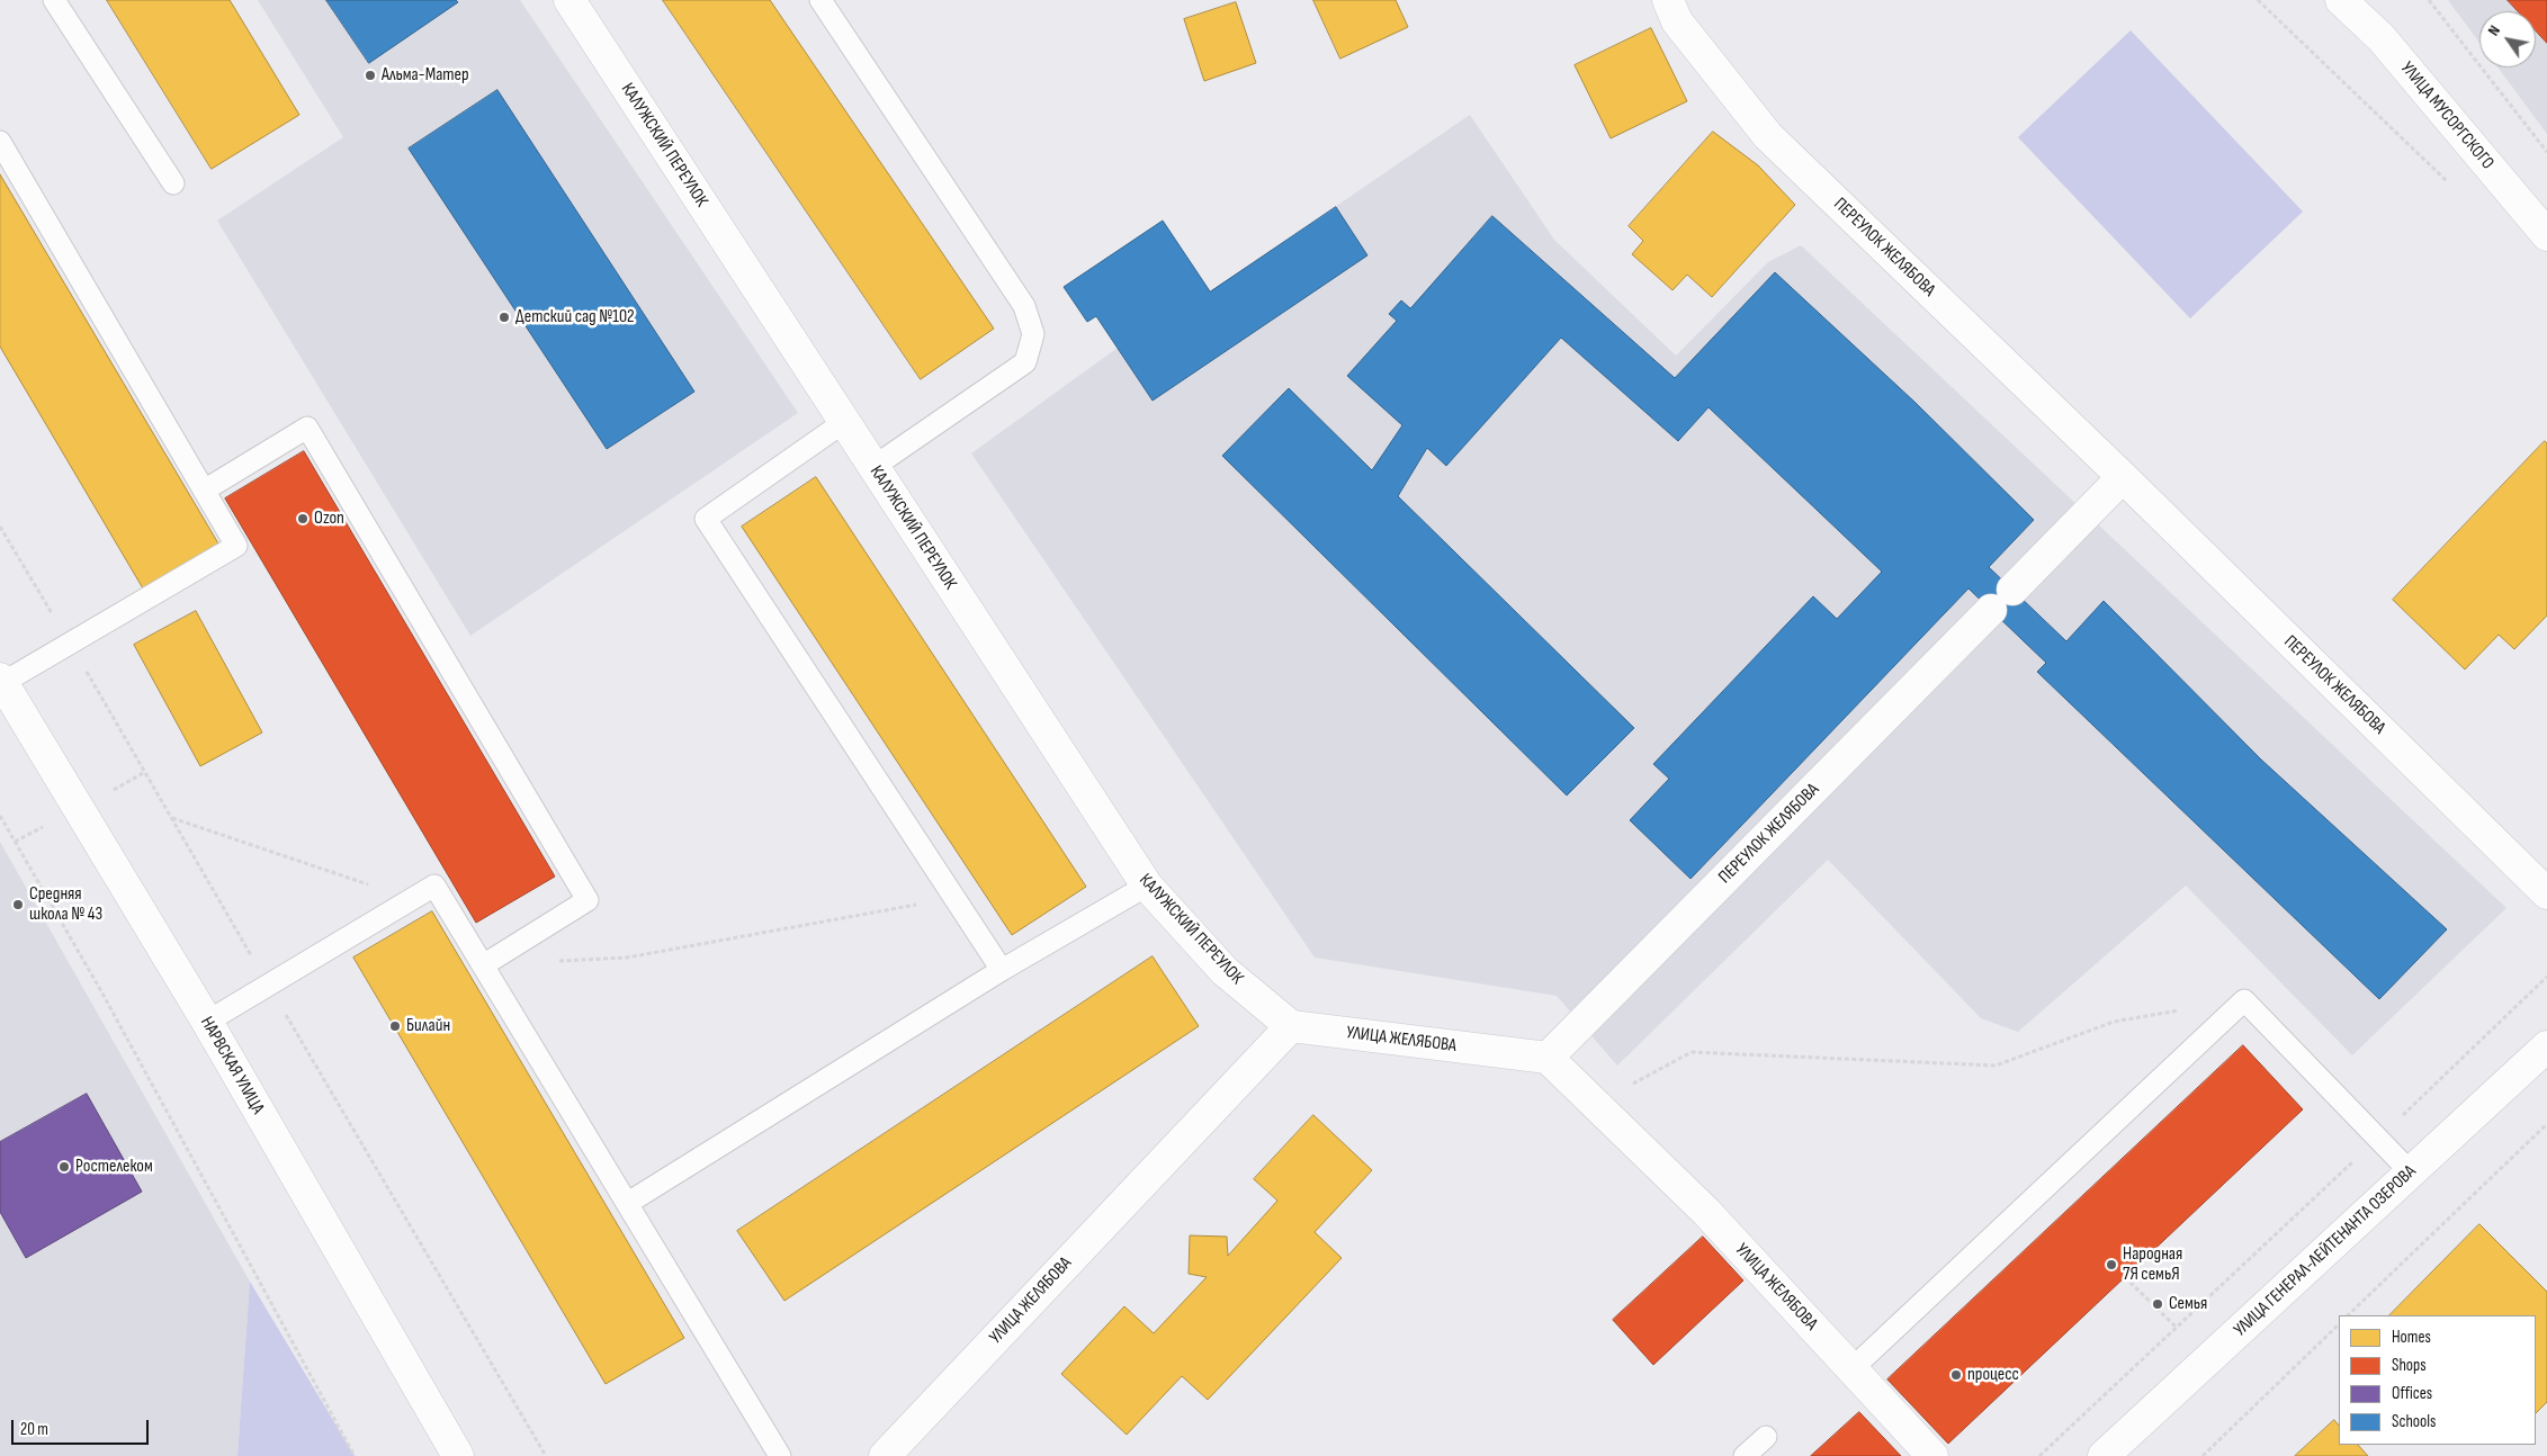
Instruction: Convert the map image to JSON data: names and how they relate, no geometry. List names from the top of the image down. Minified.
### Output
{"streets":{"street":["УЛИЦА МУСОРГСКОГО","КАЛУЖСКИЙ ПЕРЕУЛОК","ПЕРЕУЛОК ЖЕЛЯБОВА","УЛИЦА ЖЕЛЯБОВА","НАРВСКАЯ УЛИЦА","УЛИЦА ГЕНЕРАЛ-ЛЕЙТЕНАНТА ОЗЕРОВА"]},"crossings":[["КАЛУЖСКИЙ ПЕРЕУЛОК","УЛИЦА ЖЕЛЯБОВА"],["ПЕРЕУЛОК ЖЕЛЯБОВА","УЛИЦА ЖЕЛЯБОВА"]],"places":["Альма-Матер","Детский сад №102","Ozon","Средняя школа № 43","Билайн","Ростелеком","Народная 7Я семьЯ","Семья","процесс"],"legend":["Homes","Shops","Offices","Schools"],"scale_bar":"20 m","north":"top left"}
